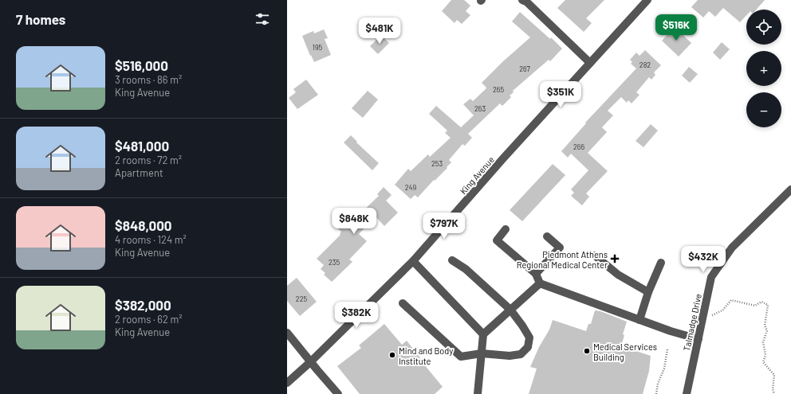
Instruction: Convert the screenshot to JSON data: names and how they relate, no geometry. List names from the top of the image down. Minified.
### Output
{"streets":{"street":["King Avenue","Talmadge Drive"]},"places":{"health":["Piedmont Athens Regional Medical Center"],"other":["Medical Services Building","Mind and Body Institute"]},"house_numbers":["195","282","267","265","263","266","253","249","235","225"],"page":{"heading":"7 homes","map_buttons":["+","−"],"price":["$516K","$481K","$351K","$848K","$797K","$432K","$382K"],"list":[{"name":"$516,000","note":"3 rooms · 86 m² · King Avenue"},{"name":"$481,000","note":"2 rooms · 72 m² · Apartment"},{"name":"$848,000","note":"4 rooms · 124 m² · King Avenue"},{"name":"$382,000","note":"2 rooms · 62 m² · King Avenue"}]}}
